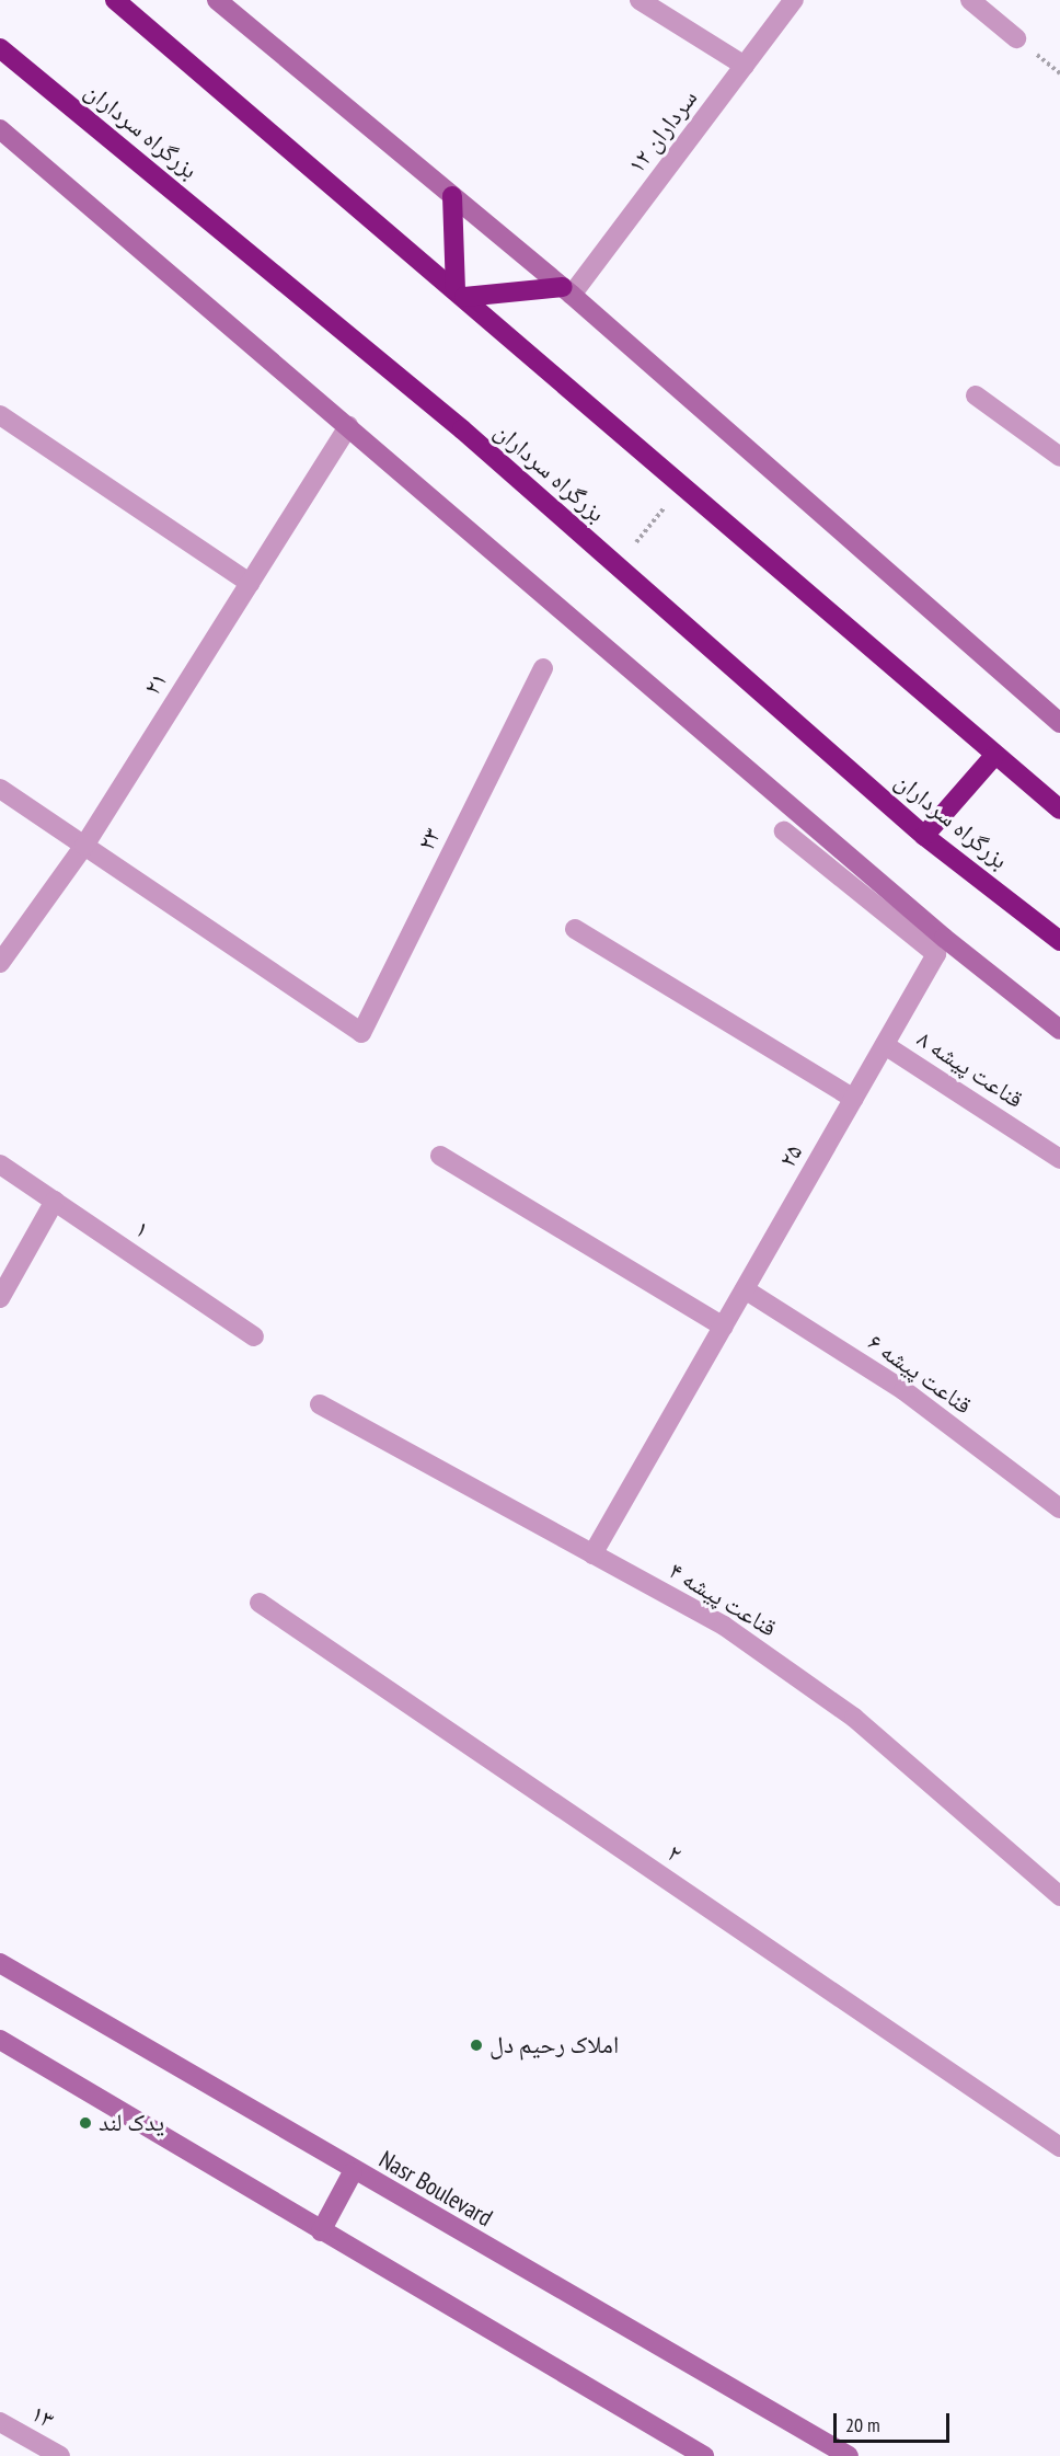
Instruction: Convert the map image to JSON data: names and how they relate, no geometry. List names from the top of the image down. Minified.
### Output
{"streets":{"highway":["بزرگراه سرداران"],"main road":["Nasr Boulevard"],"street":["۱۲ سرداران","۲۱","۲۳","قناعت پیشه ۸","۲۵","۱","قناعت پیشه ۶","قناعت پیشه ۴","۲","۱۳"]},"crossings":[["۲۱","۲۳"],["قناعت پیشه ۸","۲۵"],["۲۵","قناعت پیشه ۶"],["۲۵","قناعت پیشه ۴"]],"places":["املاک رحیم دل","یدک لند"],"scale_bar":"20 m"}
